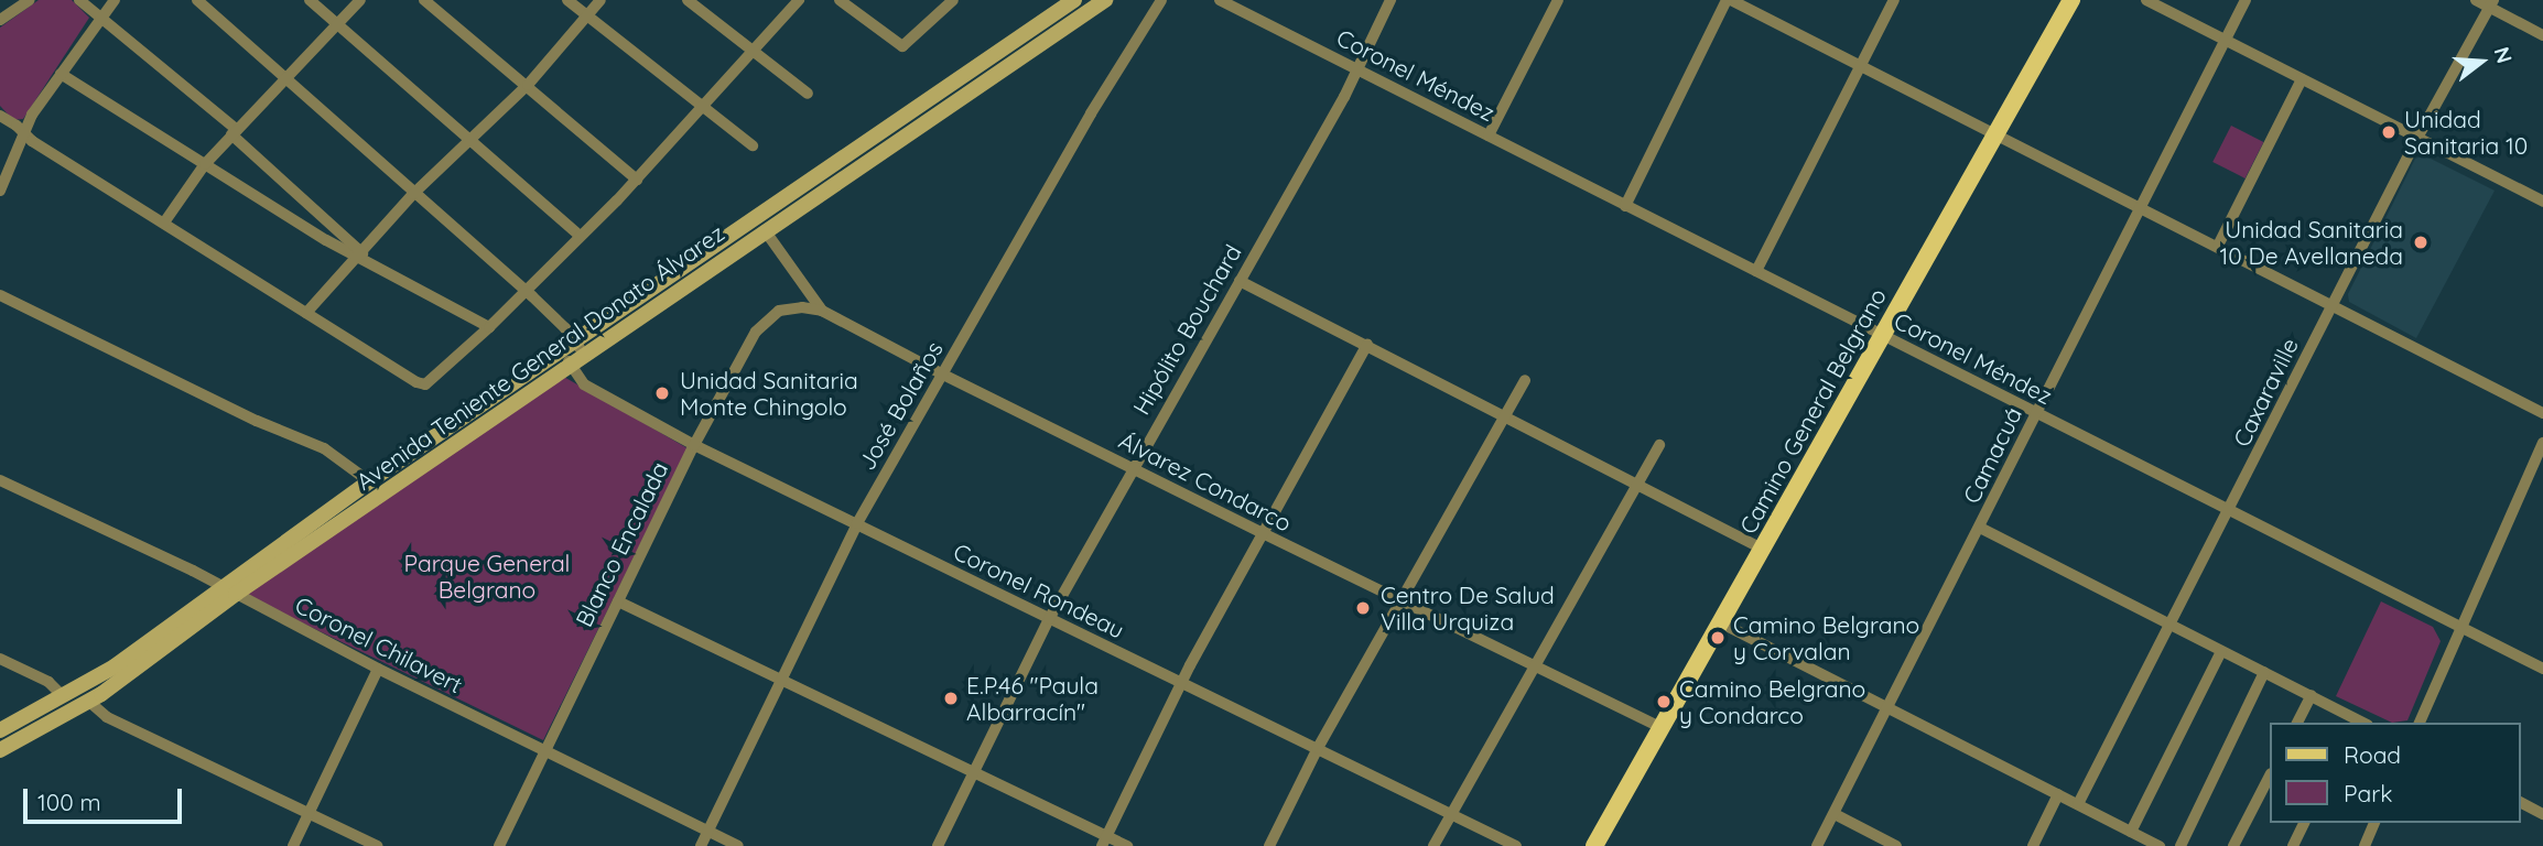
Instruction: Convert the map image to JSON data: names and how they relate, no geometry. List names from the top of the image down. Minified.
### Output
{"streets":{"main road":["Avenida Teniente General Donato Álvarez","Camino General Belgrano"],"street":["Coronel Méndez","Hipólito Bouchard","Caxaraville","José Bolaños","Camacuá","Álvarez Condarco","Blanco Encalada","Coronel Rondeau","Coronel Chilavert"]},"crossings":[["Coronel Méndez","Hipólito Bouchard"],["Coronel Méndez","Caxaraville"],["Coronel Méndez","Camino General Belgrano"],["Coronel Méndez","Camacuá"],["Hipólito Bouchard","Álvarez Condarco"],["Hipólito Bouchard","Coronel Rondeau"],["Avenida Teniente General Donato Álvarez","Álvarez Condarco"],["Avenida Teniente General Donato Álvarez","Coronel Rondeau"],["Avenida Teniente General Donato Álvarez","Coronel Chilavert"],["José Bolaños","Álvarez Condarco"],["José Bolaños","Coronel Rondeau"],["José Bolaños","Coronel Chilavert"],["Camino General Belgrano","Álvarez Condarco"],["Álvarez Condarco","Blanco Encalada"],["Blanco Encalada","Coronel Rondeau"],["Blanco Encalada","Coronel Chilavert"]],"parks":["Parque General Belgrano"],"places":["Unidad Sanitaria 10","Unidad Sanitaria 10 De Avellaneda","Unidad Sanitaria Monte Chingolo","Centro De Salud Villa Urquiza","Camino Belgrano y Corvalan","E.P.46 \"Paula Albarracín\"","Camino Belgrano y Condarco"],"legend":["Road","Park"],"scale_bar":"100 m","north":"right"}
